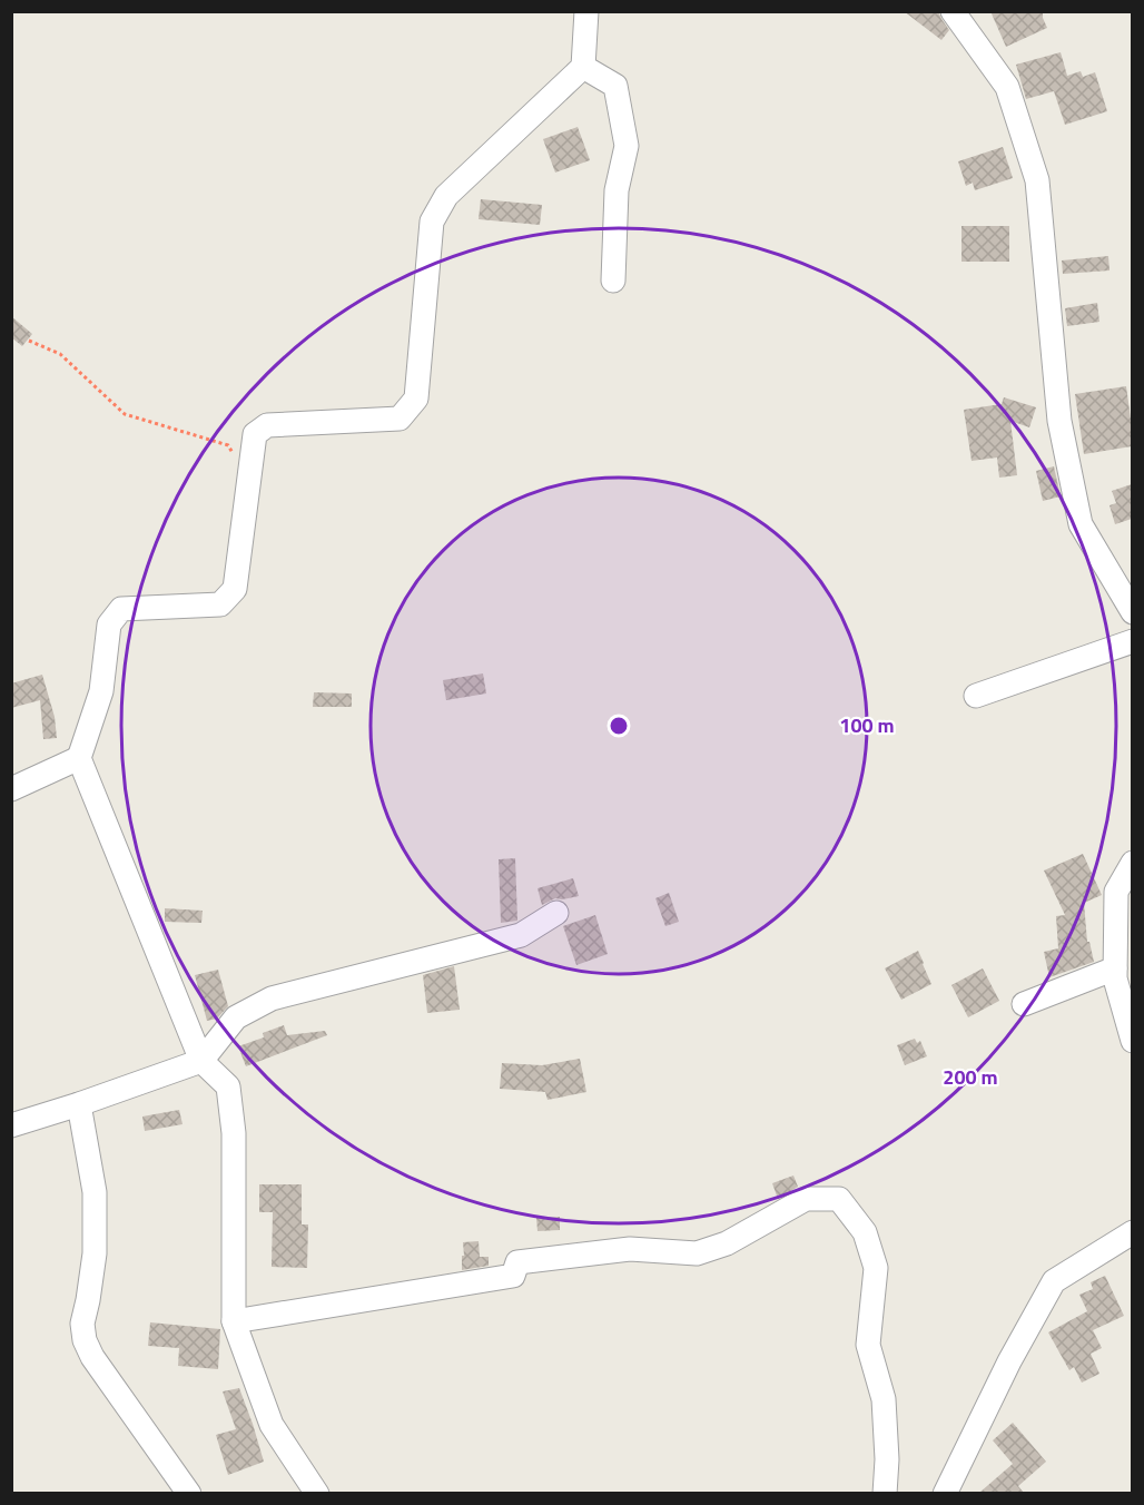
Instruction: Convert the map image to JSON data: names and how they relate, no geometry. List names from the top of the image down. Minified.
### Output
{"rings":["100 m","200 m"]}
